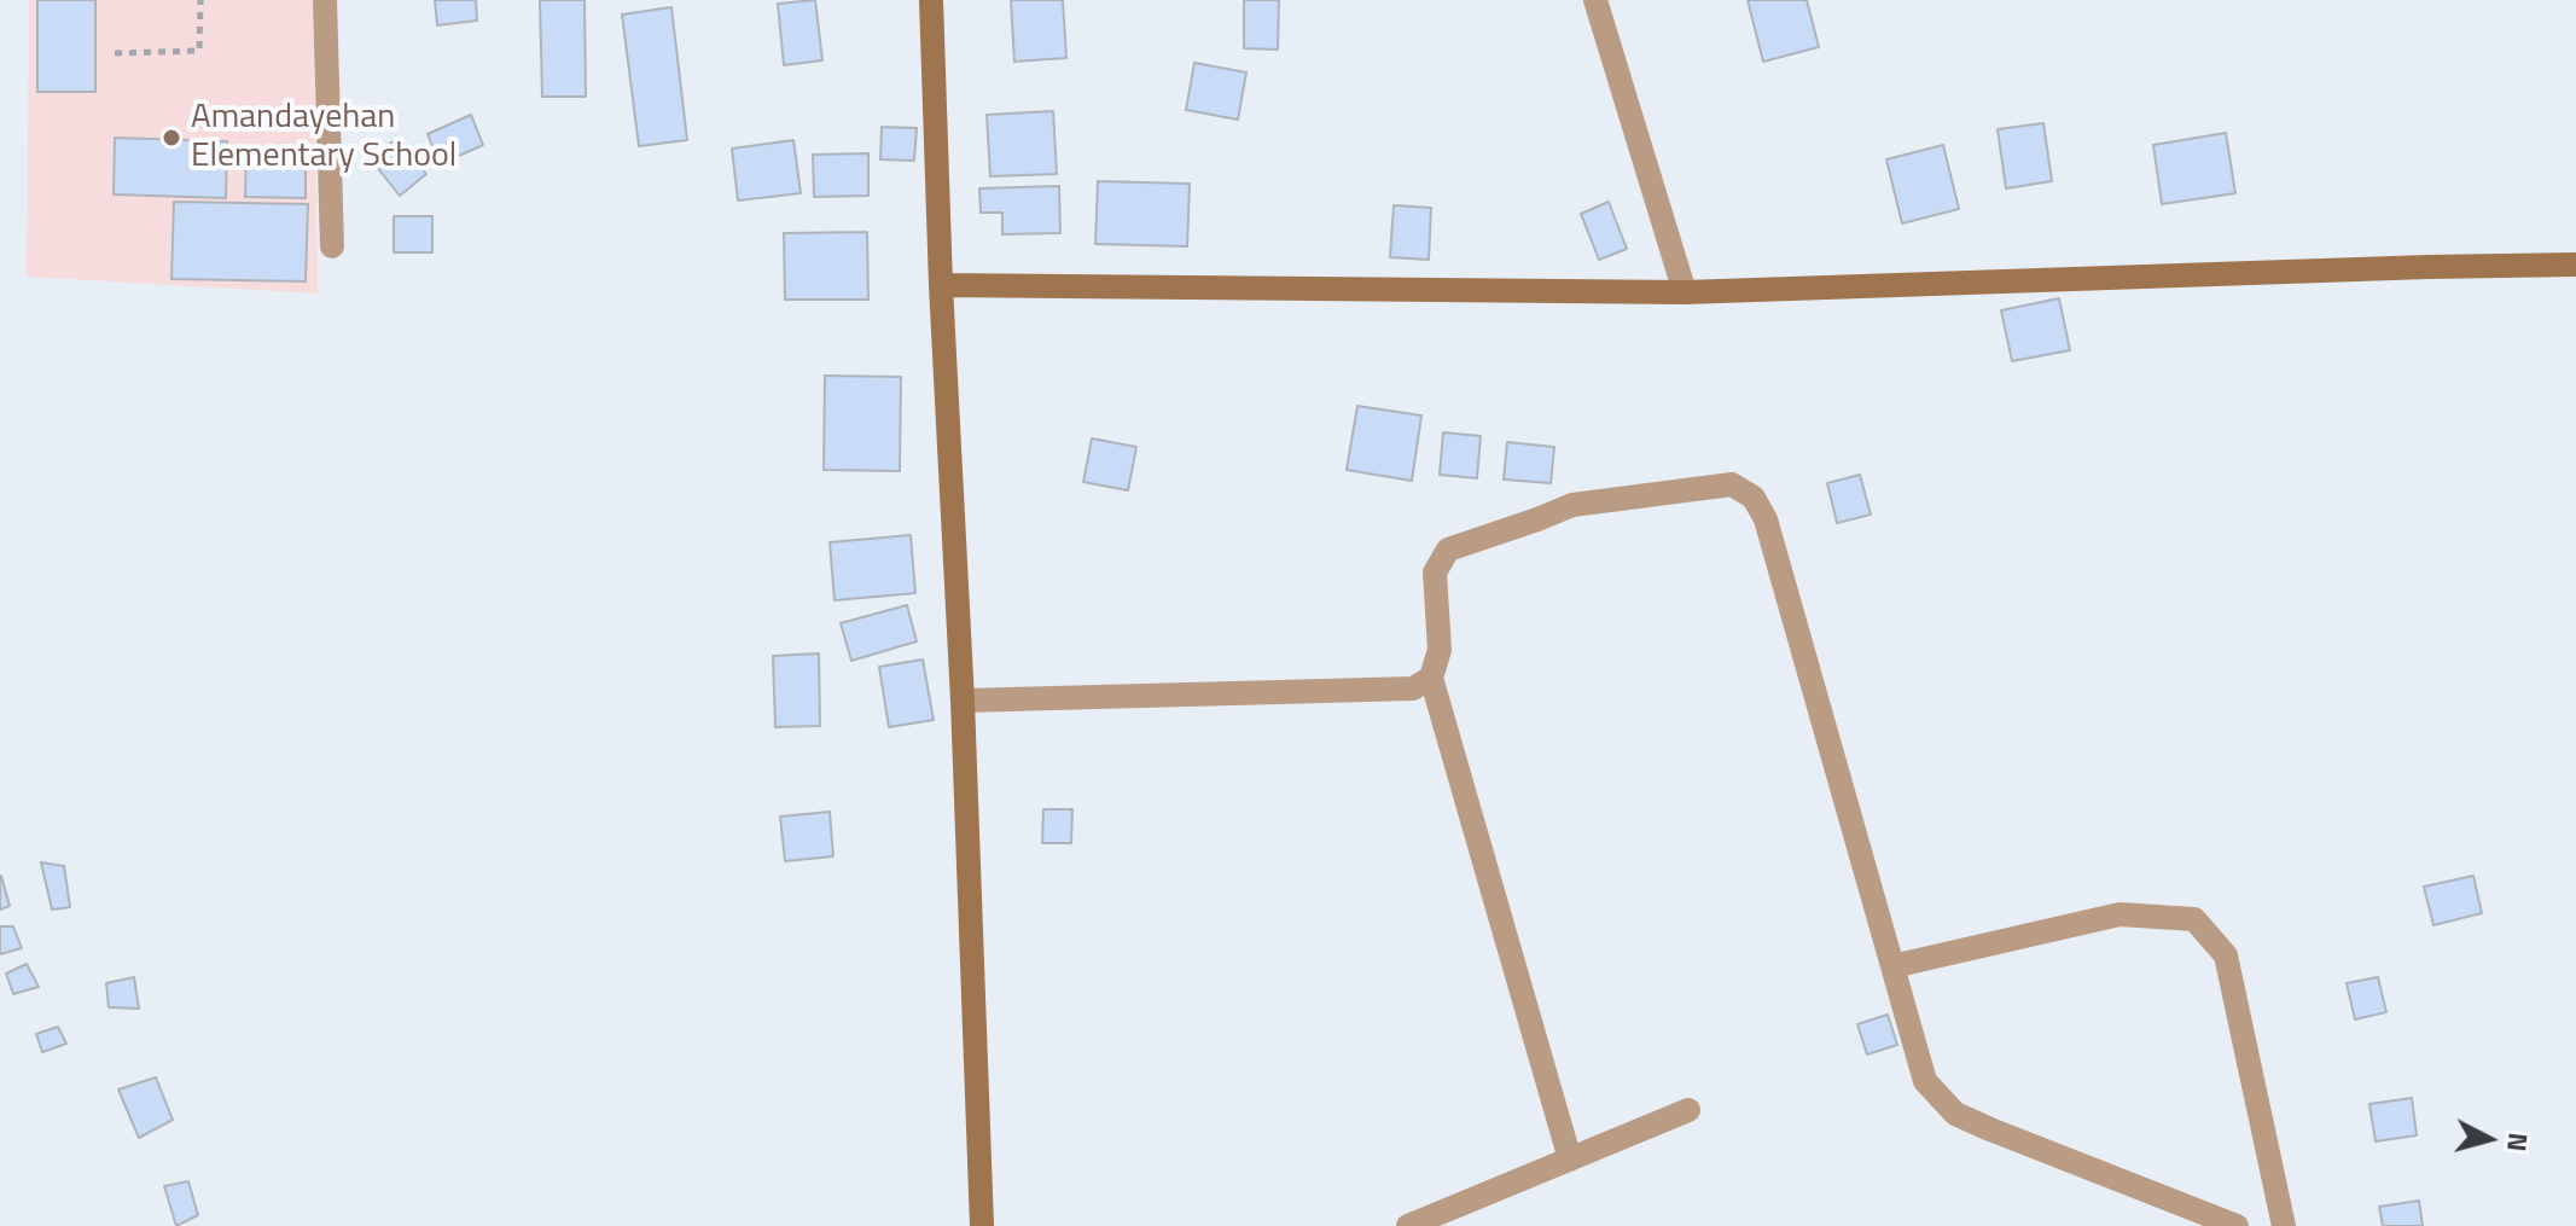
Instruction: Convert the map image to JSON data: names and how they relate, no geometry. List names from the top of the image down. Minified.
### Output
{"places":["Amandayehan Elementary School"],"north":"right"}
